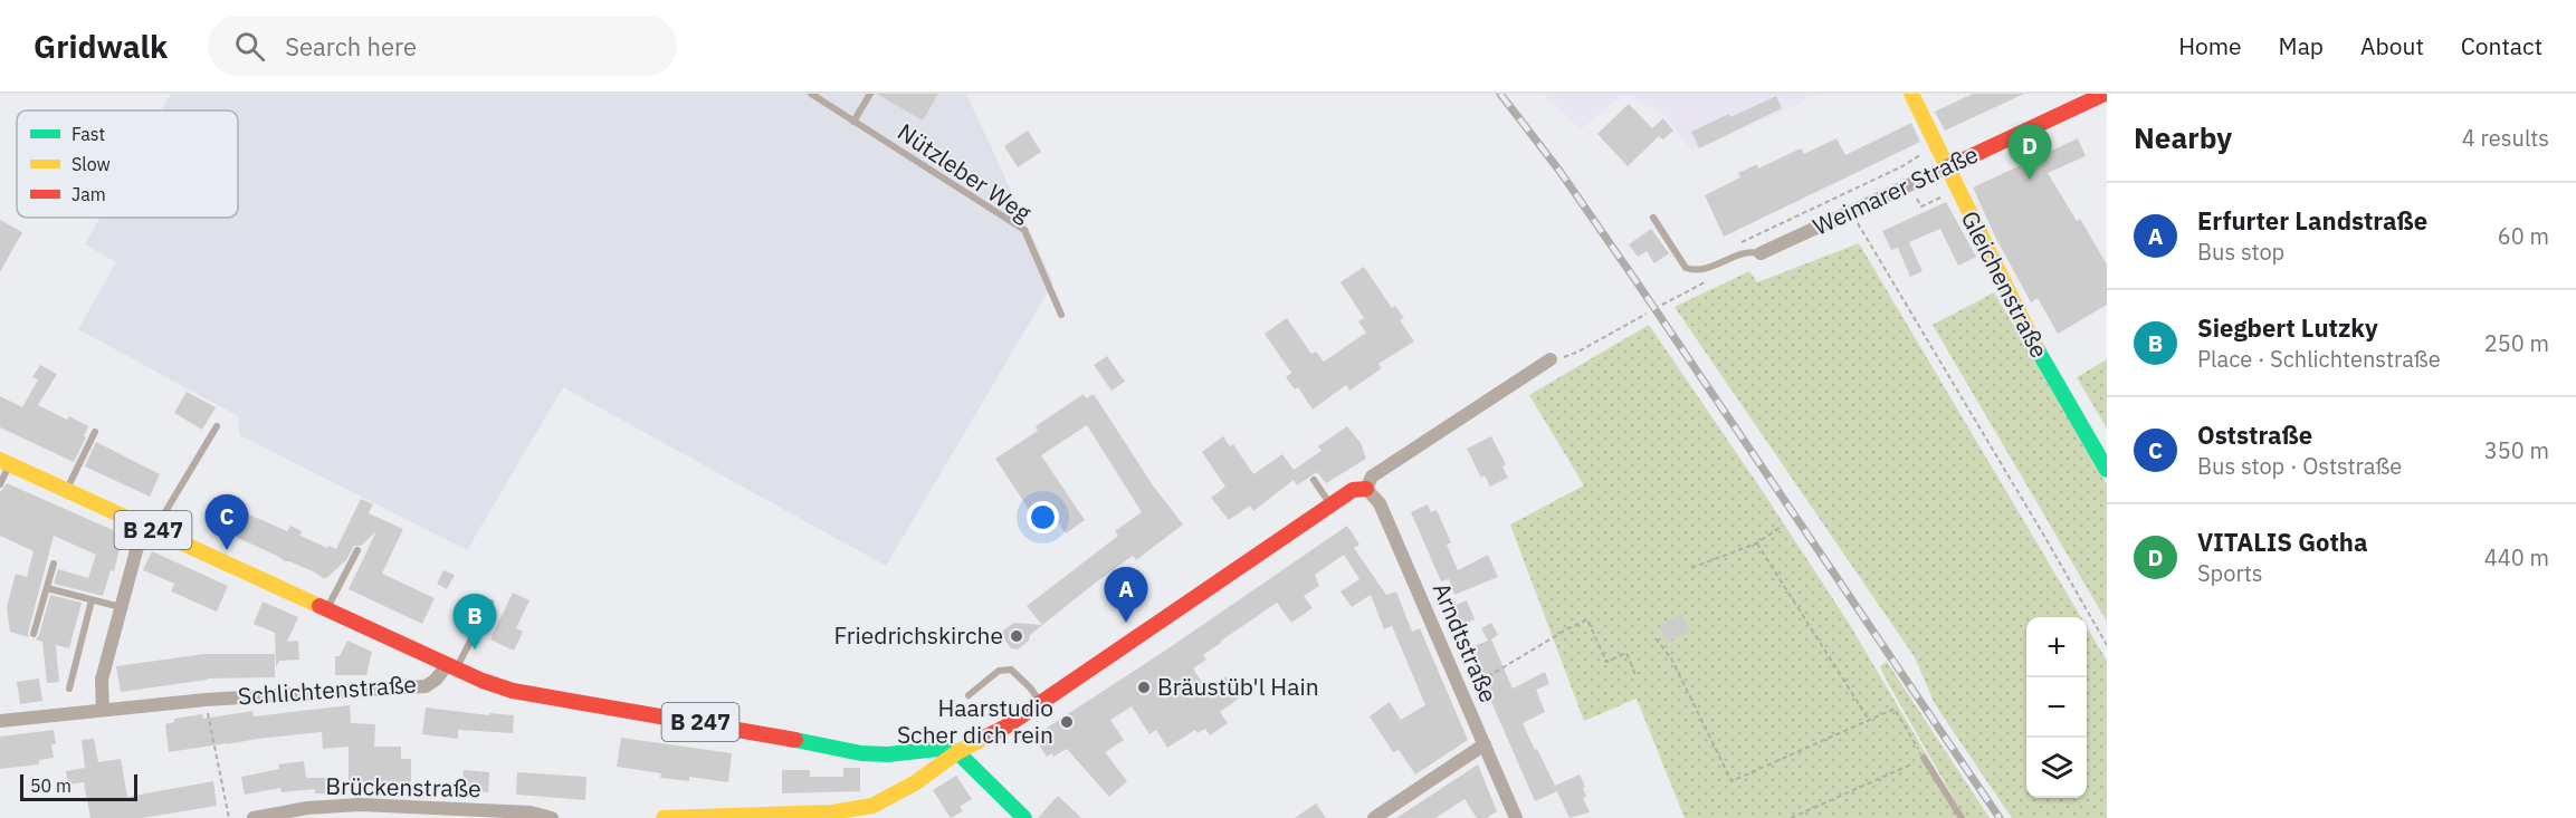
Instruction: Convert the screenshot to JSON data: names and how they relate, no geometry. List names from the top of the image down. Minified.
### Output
{"streets":{"street":["Weimarer Straße","Gleichenstraße","B 247","Arndtstraße","Schlichtenstraße","Brückenstraße"],"lane":["Nützleber Weg"]},"crossings":[["Weimarer Straße","Gleichenstraße"],["B 247","Schlichtenstraße"]],"places":["Friedrichskirche","Bräustüb'l Hain","Haarstudio Scher dich rein"],"legend":["Fast","Slow","Jam"],"scale_bar":"50 m","page":{"header":"Gridwalk","search":"Search here","nav":["Home","Map","About","Contact"],"heading":["Nearby","4 results"],"pins":["D","C","A","B"],"list":[{"mark":"A","name":"Erfurter Landstraße","note":"Bus stop","value":"60 m"},{"mark":"B","name":"Siegbert Lutzky","note":"Place · Schlichtenstraße","value":"250 m"},{"mark":"C","name":"Oststraße","note":"Bus stop · Oststraße","value":"350 m"},{"mark":"D","name":"VITALIS Gotha","note":"Sports","value":"440 m"}],"map_buttons":["+","−"],"scale":"50 m"}}
